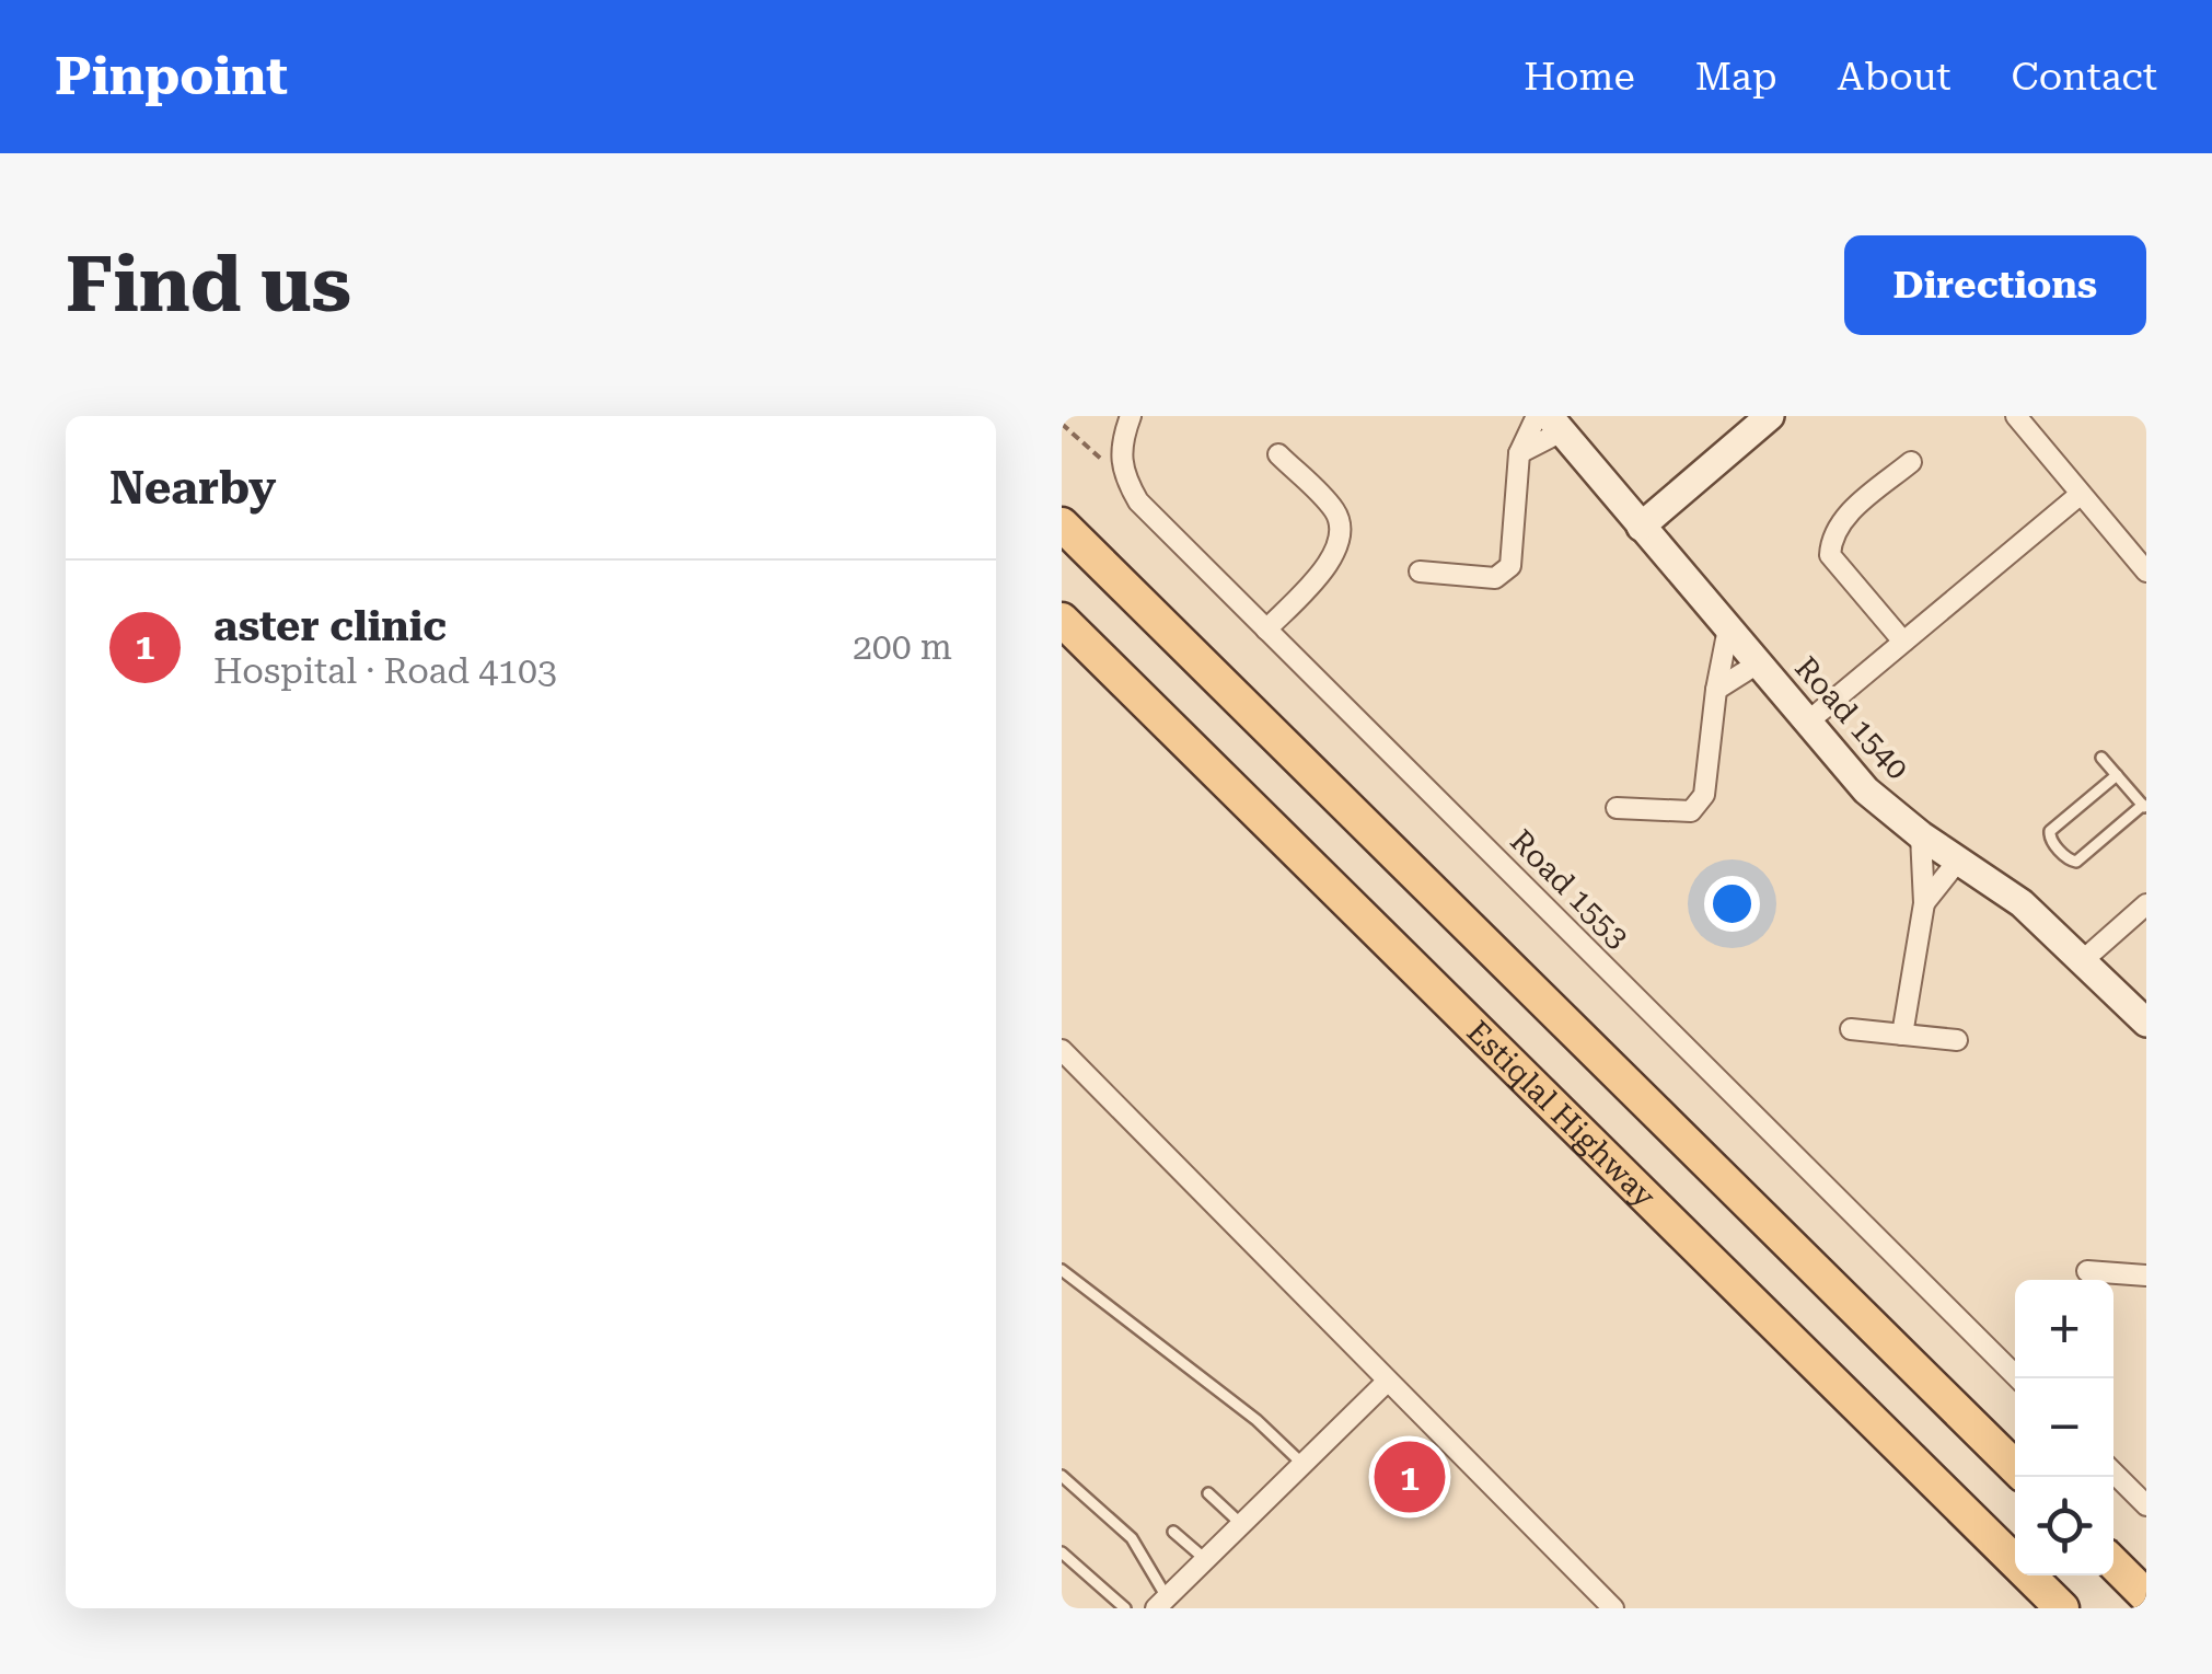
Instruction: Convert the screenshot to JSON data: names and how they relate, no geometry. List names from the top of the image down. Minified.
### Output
{"streets":{"main road":["Estiqlal Highway"],"street":["Road 1540","Road 1553"]},"page":{"header":"Pinpoint","nav":["Home","Map","About","Contact"],"buttons":"Directions","title":"Find us","heading":"Nearby","list":[{"mark":"1","name":"aster clinic","note":"Hospital · Road 4103","value":"200 m"}],"map_buttons":["+","−"],"pins":"1"}}
